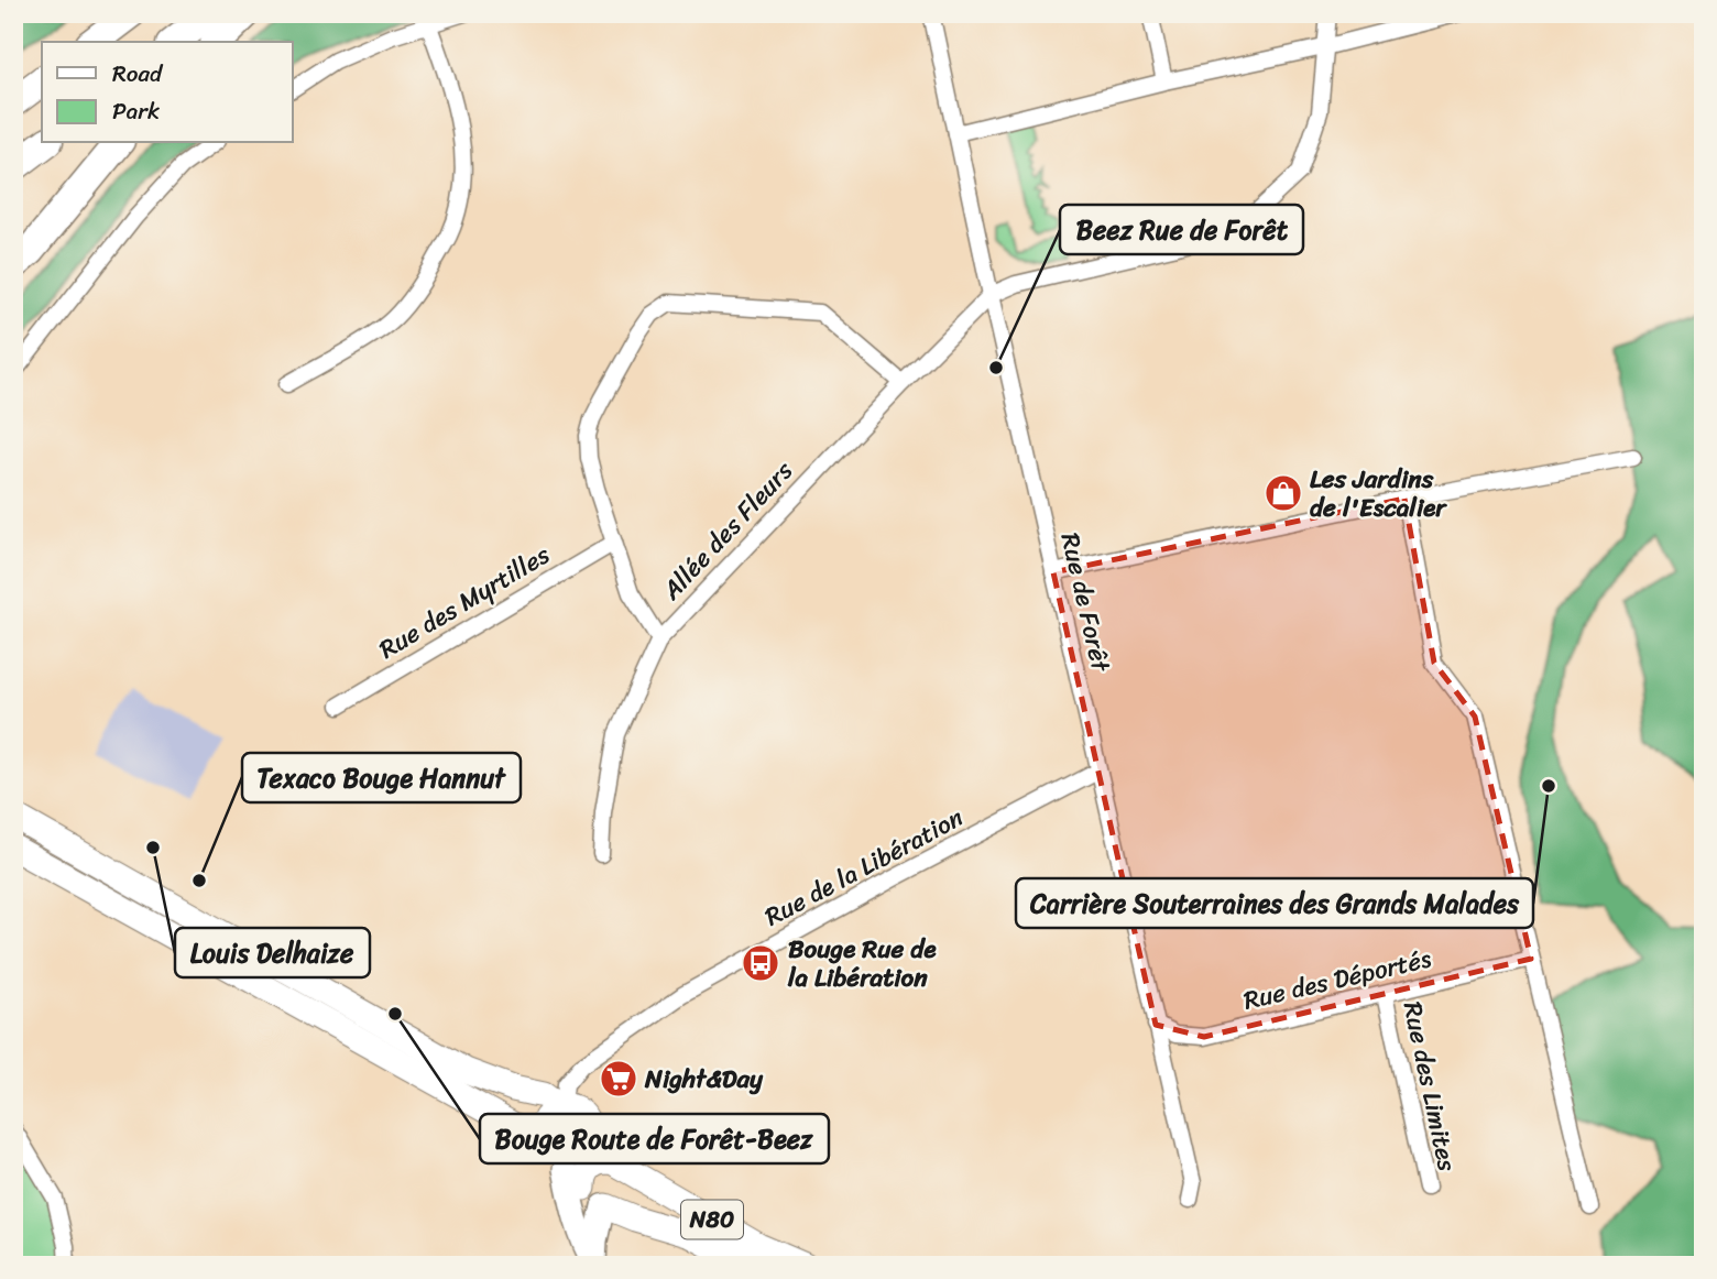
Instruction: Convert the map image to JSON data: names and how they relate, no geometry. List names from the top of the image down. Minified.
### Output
{"streets":{"main road":["N80"],"street":["Allée des Fleurs","Rue des Myrtilles","Rue de Forêt","Rue de la Libération","Rue des Déportés","Rue des Limites"]},"crossings":[["Allée des Fleurs","Rue de Forêt"],["Rue de Forêt","Rue de la Libération"],["Rue de Forêt","Rue des Déportés"],["Rue de la Libération","N80"],["Rue des Déportés","Rue des Limites"]],"places":{"other":["Beez Rue de Forêt","Carrière Souterraines des Grands Malades","Louis Delhaize","Texaco Bouge Hannut","Bouge Route de Forêt-Beez"],"shop":["Les Jardins de l'Escalier"],"bus stop":["Bouge Rue de la Libération"],"supermarket":["Night&Day"]},"legend":["Road","Park"]}
